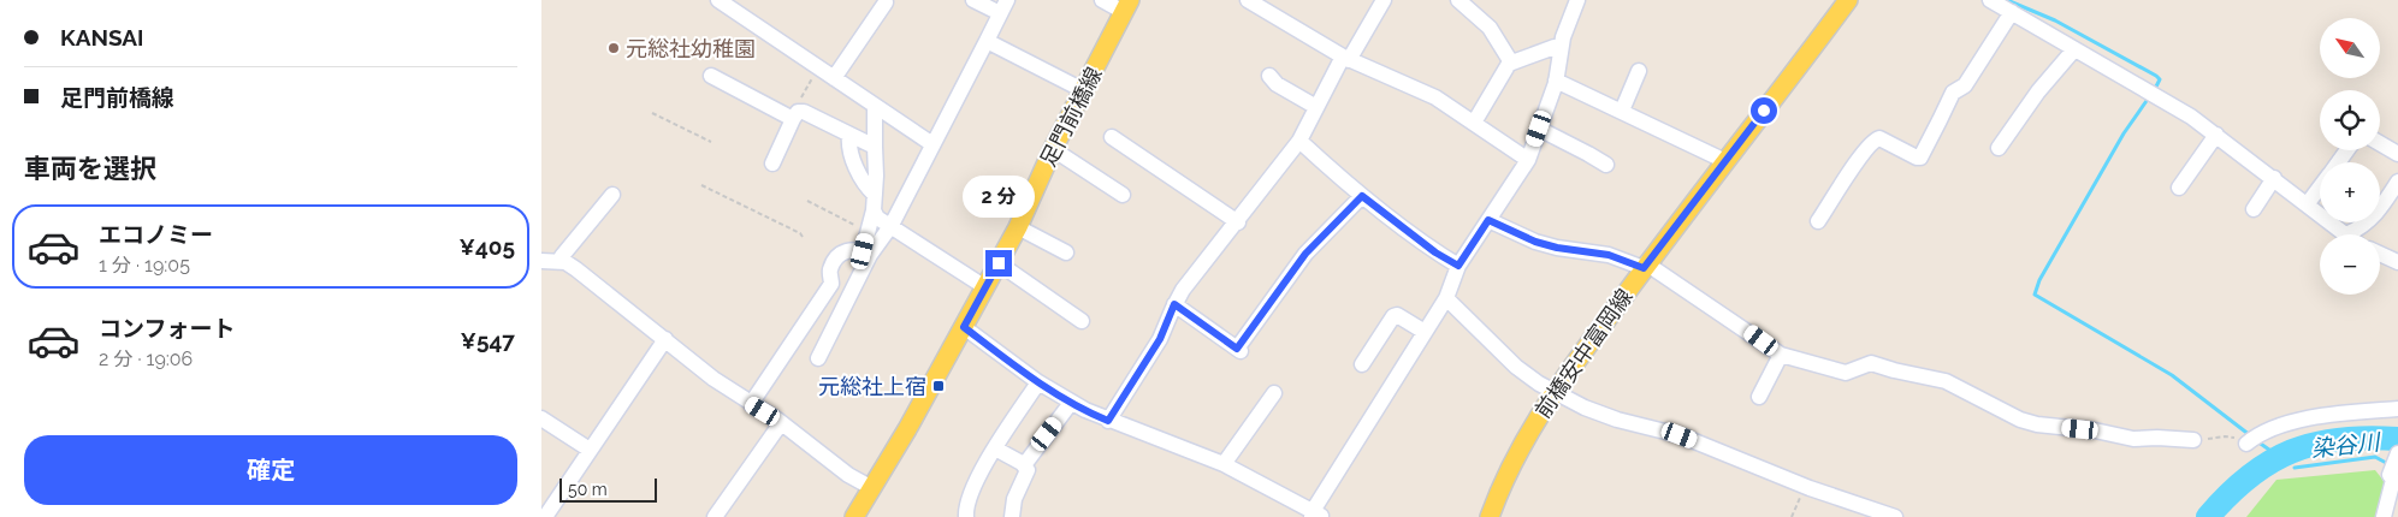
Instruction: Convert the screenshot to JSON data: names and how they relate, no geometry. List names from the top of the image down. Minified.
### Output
{"streets":{"main road":["足門前橋線","前橋安中富岡線"]},"water":["染谷川"],"places":{"other":["元総社幼稚園"],"transit":["元総社上宿"]},"scale_bar":"50 m","north":"top left","page":{"banner":["KANSAI","足門前橋線"],"map_buttons":["+","−"],"heading":"車両を選択","bubble":"2 分","list":[{"name":"エコノミー","note":"1 分 · 19:05","value":"¥405"},{"name":"コンフォート","note":"2 分 · 19:06","value":"¥547"}],"buttons":"確定","scale":"50 m"}}
